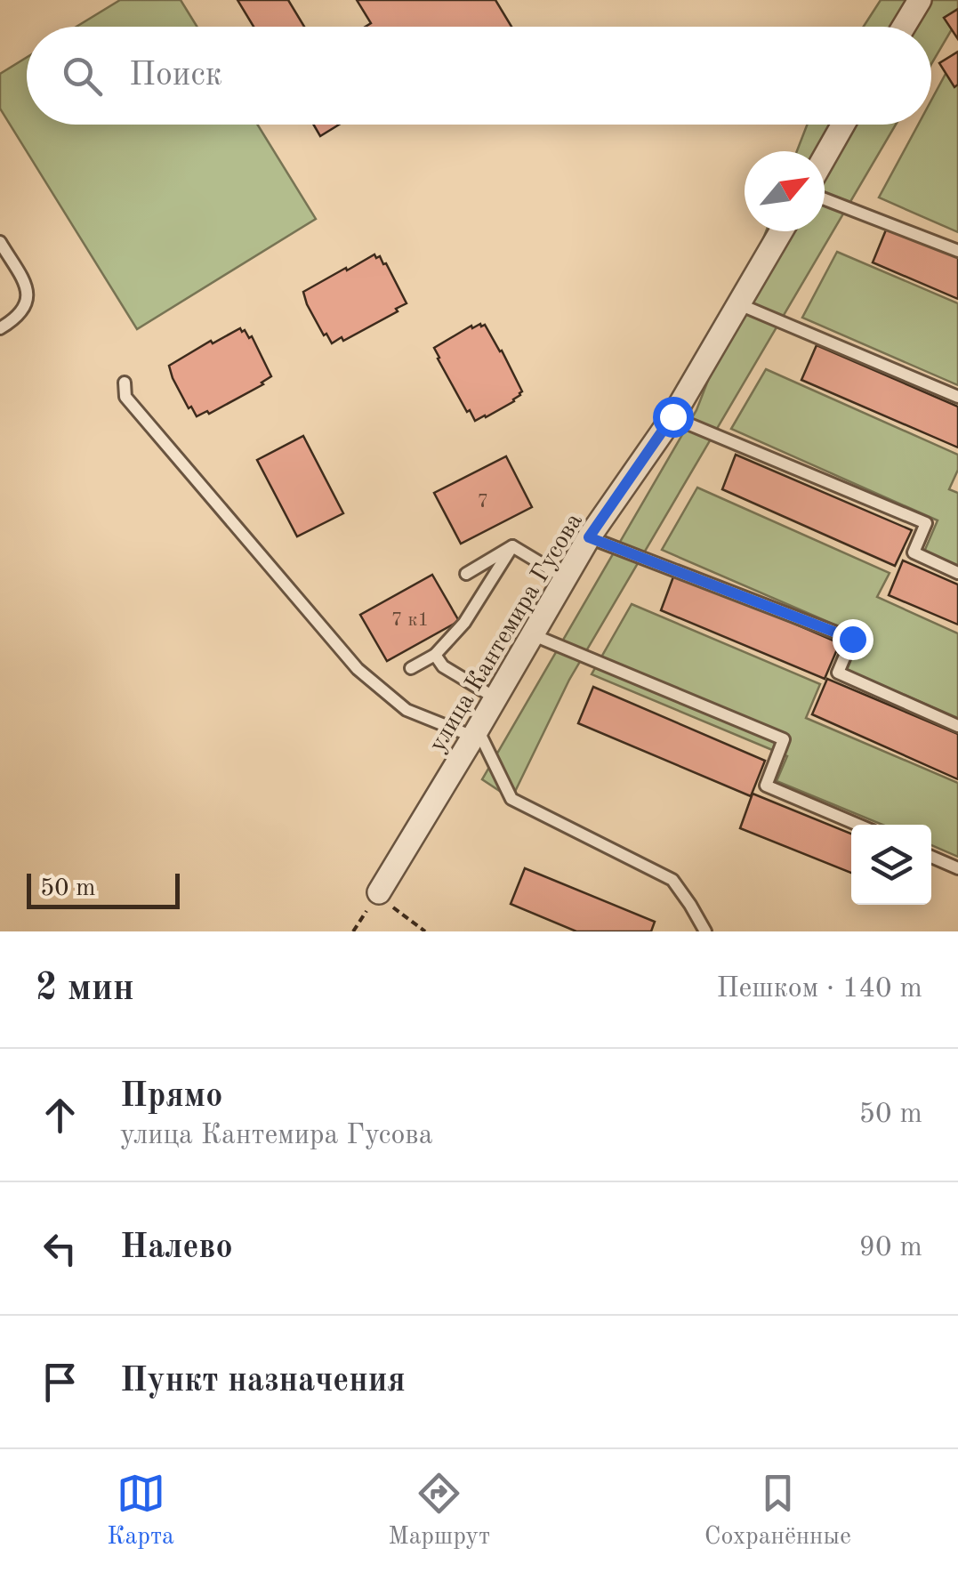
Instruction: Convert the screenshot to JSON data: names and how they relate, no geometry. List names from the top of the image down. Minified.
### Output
{"streets":{"street":["улица Кантемира Гусова"]},"house_numbers":["7","7 к1"],"scale_bar":"50 m","north":"top right","page":{"search":"Поиск","scale":"50 m","heading":["2 мин","Пешком · 140 m"],"list":[["Прямо","улица Кантемира Гусова","50 m"],["Налево","90 m"],"Пункт назначения"],"nav":["Карта","Маршрут","Сохранённые"]}}
